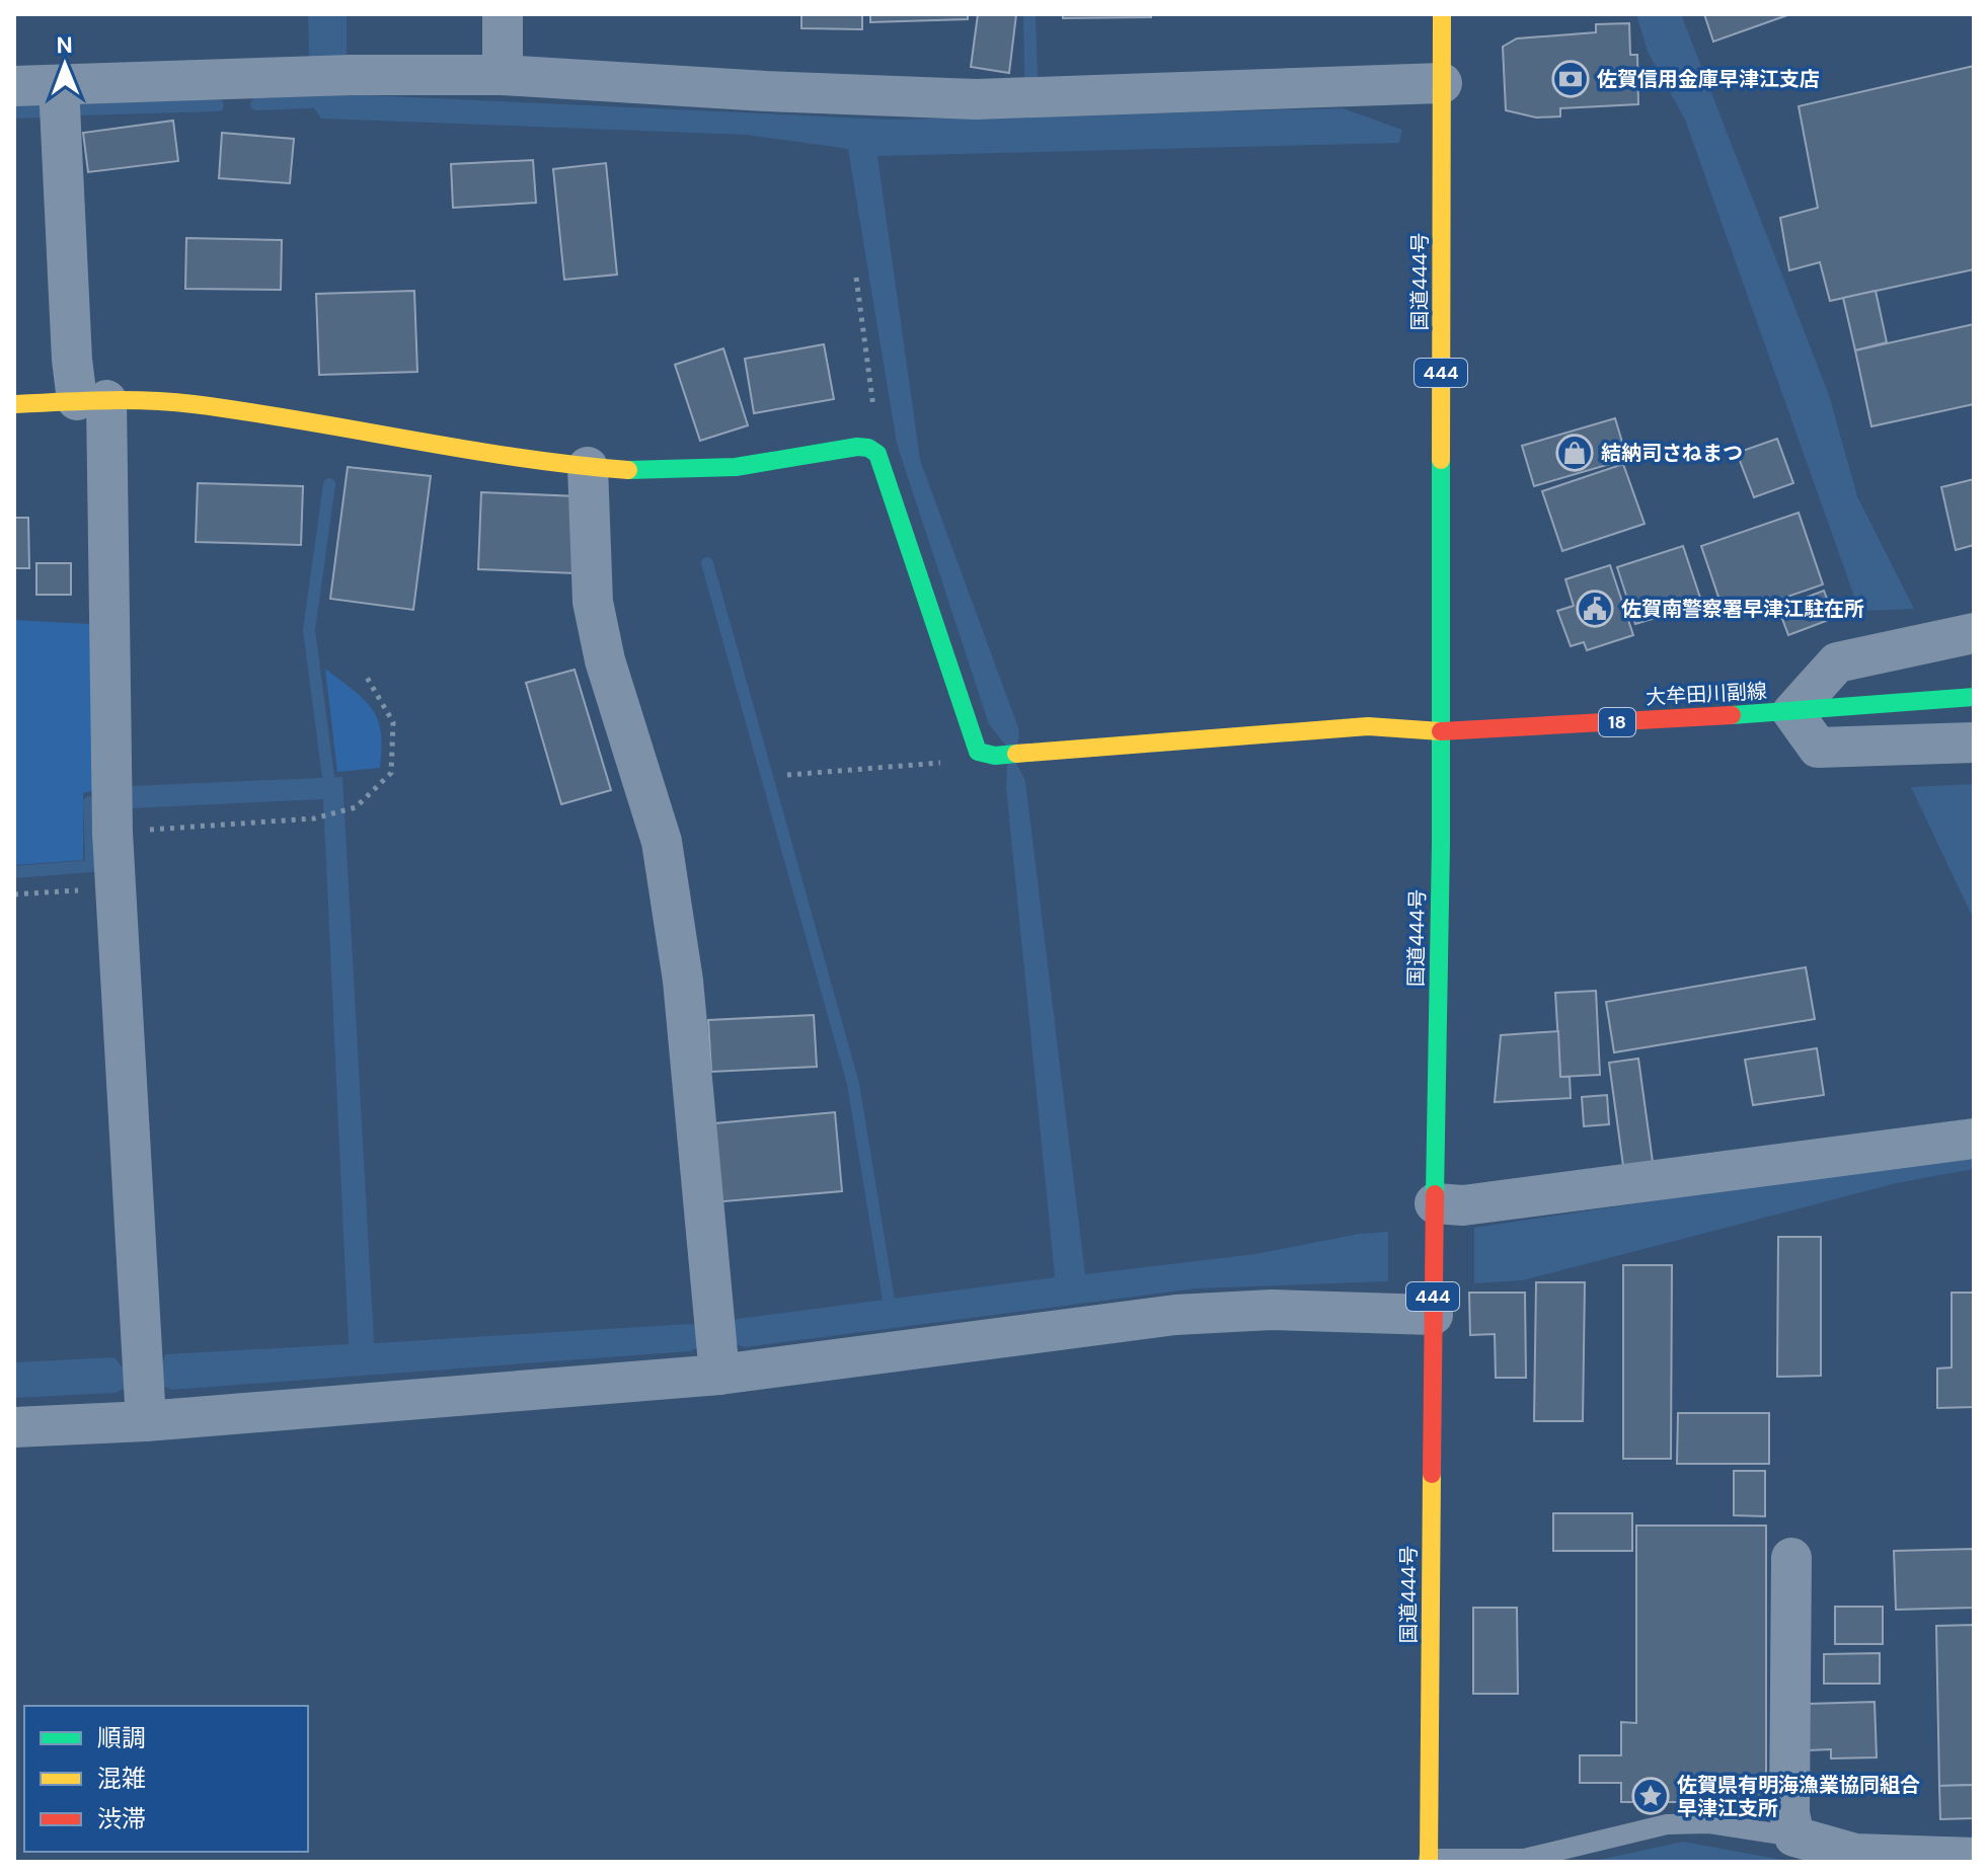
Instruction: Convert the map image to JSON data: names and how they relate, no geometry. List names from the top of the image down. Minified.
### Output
{"streets":{"main road":["国道444号","444","大牟田川副線","18"]},"crossings":[["国道444号","大牟田川副線"]],"places":{"bank":["佐賀信用金庫早津江支店"],"shop":["結納司さねまつ"],"public building":["佐賀南警察署早津江駐在所"],"place":["佐賀県有明海漁業協同組合 早津江支所"]},"legend":["順調","混雑","渋滞"],"north":"top"}
